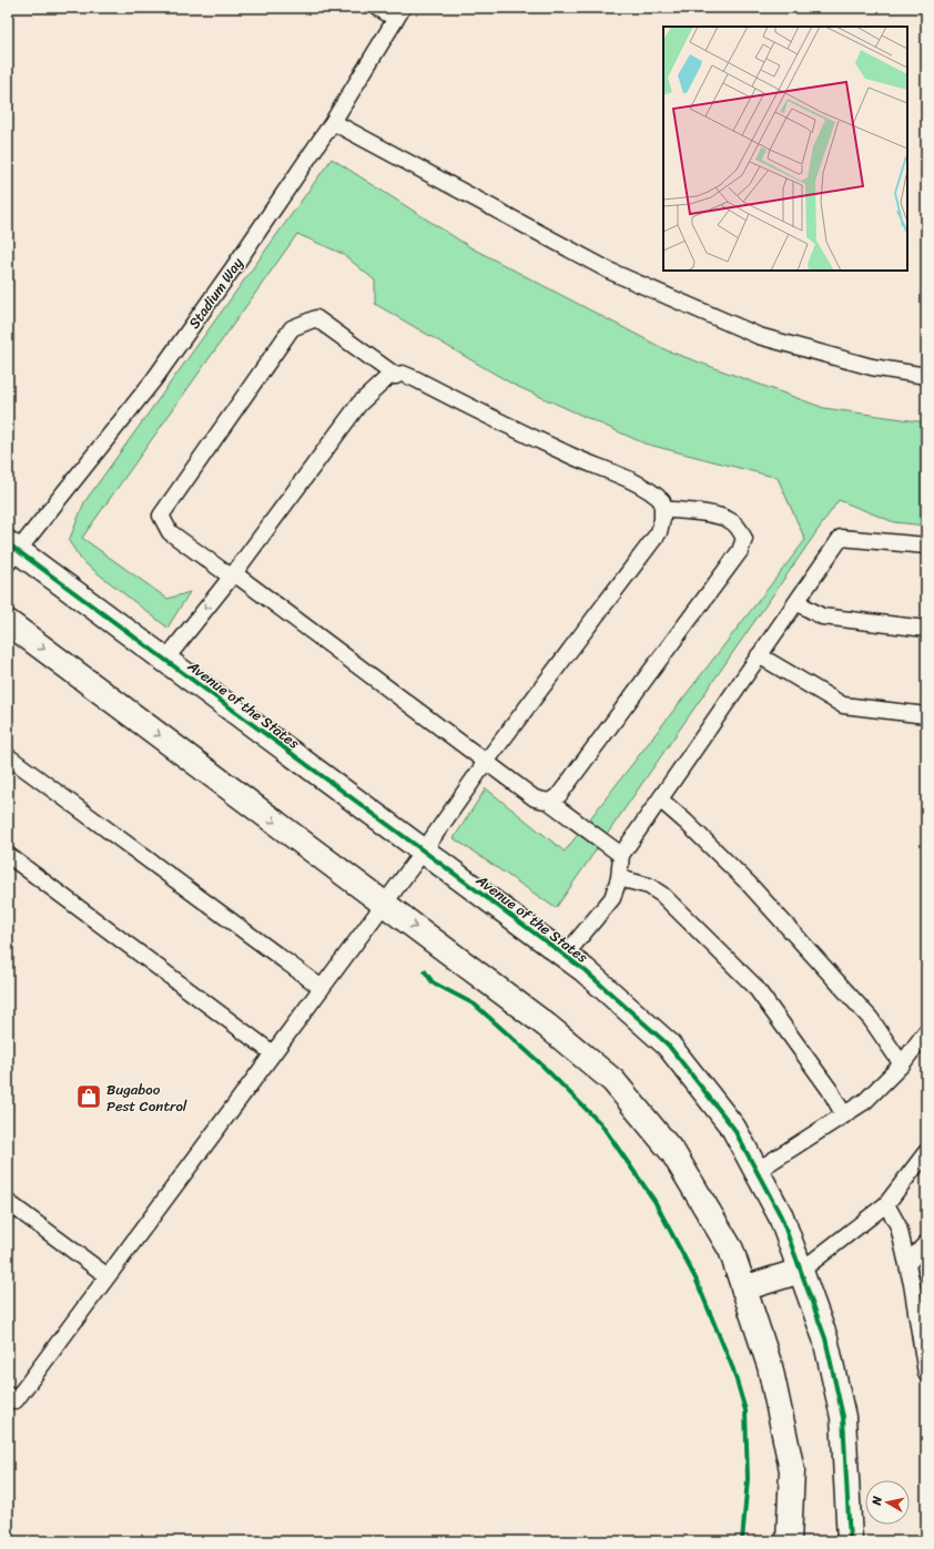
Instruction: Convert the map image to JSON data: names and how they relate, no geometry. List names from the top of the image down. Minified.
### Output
{"streets":{"street":["Avenue of the States"],"lane":["Stadium Way"]},"crossings":[["Stadium Way","Avenue of the States"]],"places":{"shop":["Bugaboo Pest Control"]},"north":"left"}
